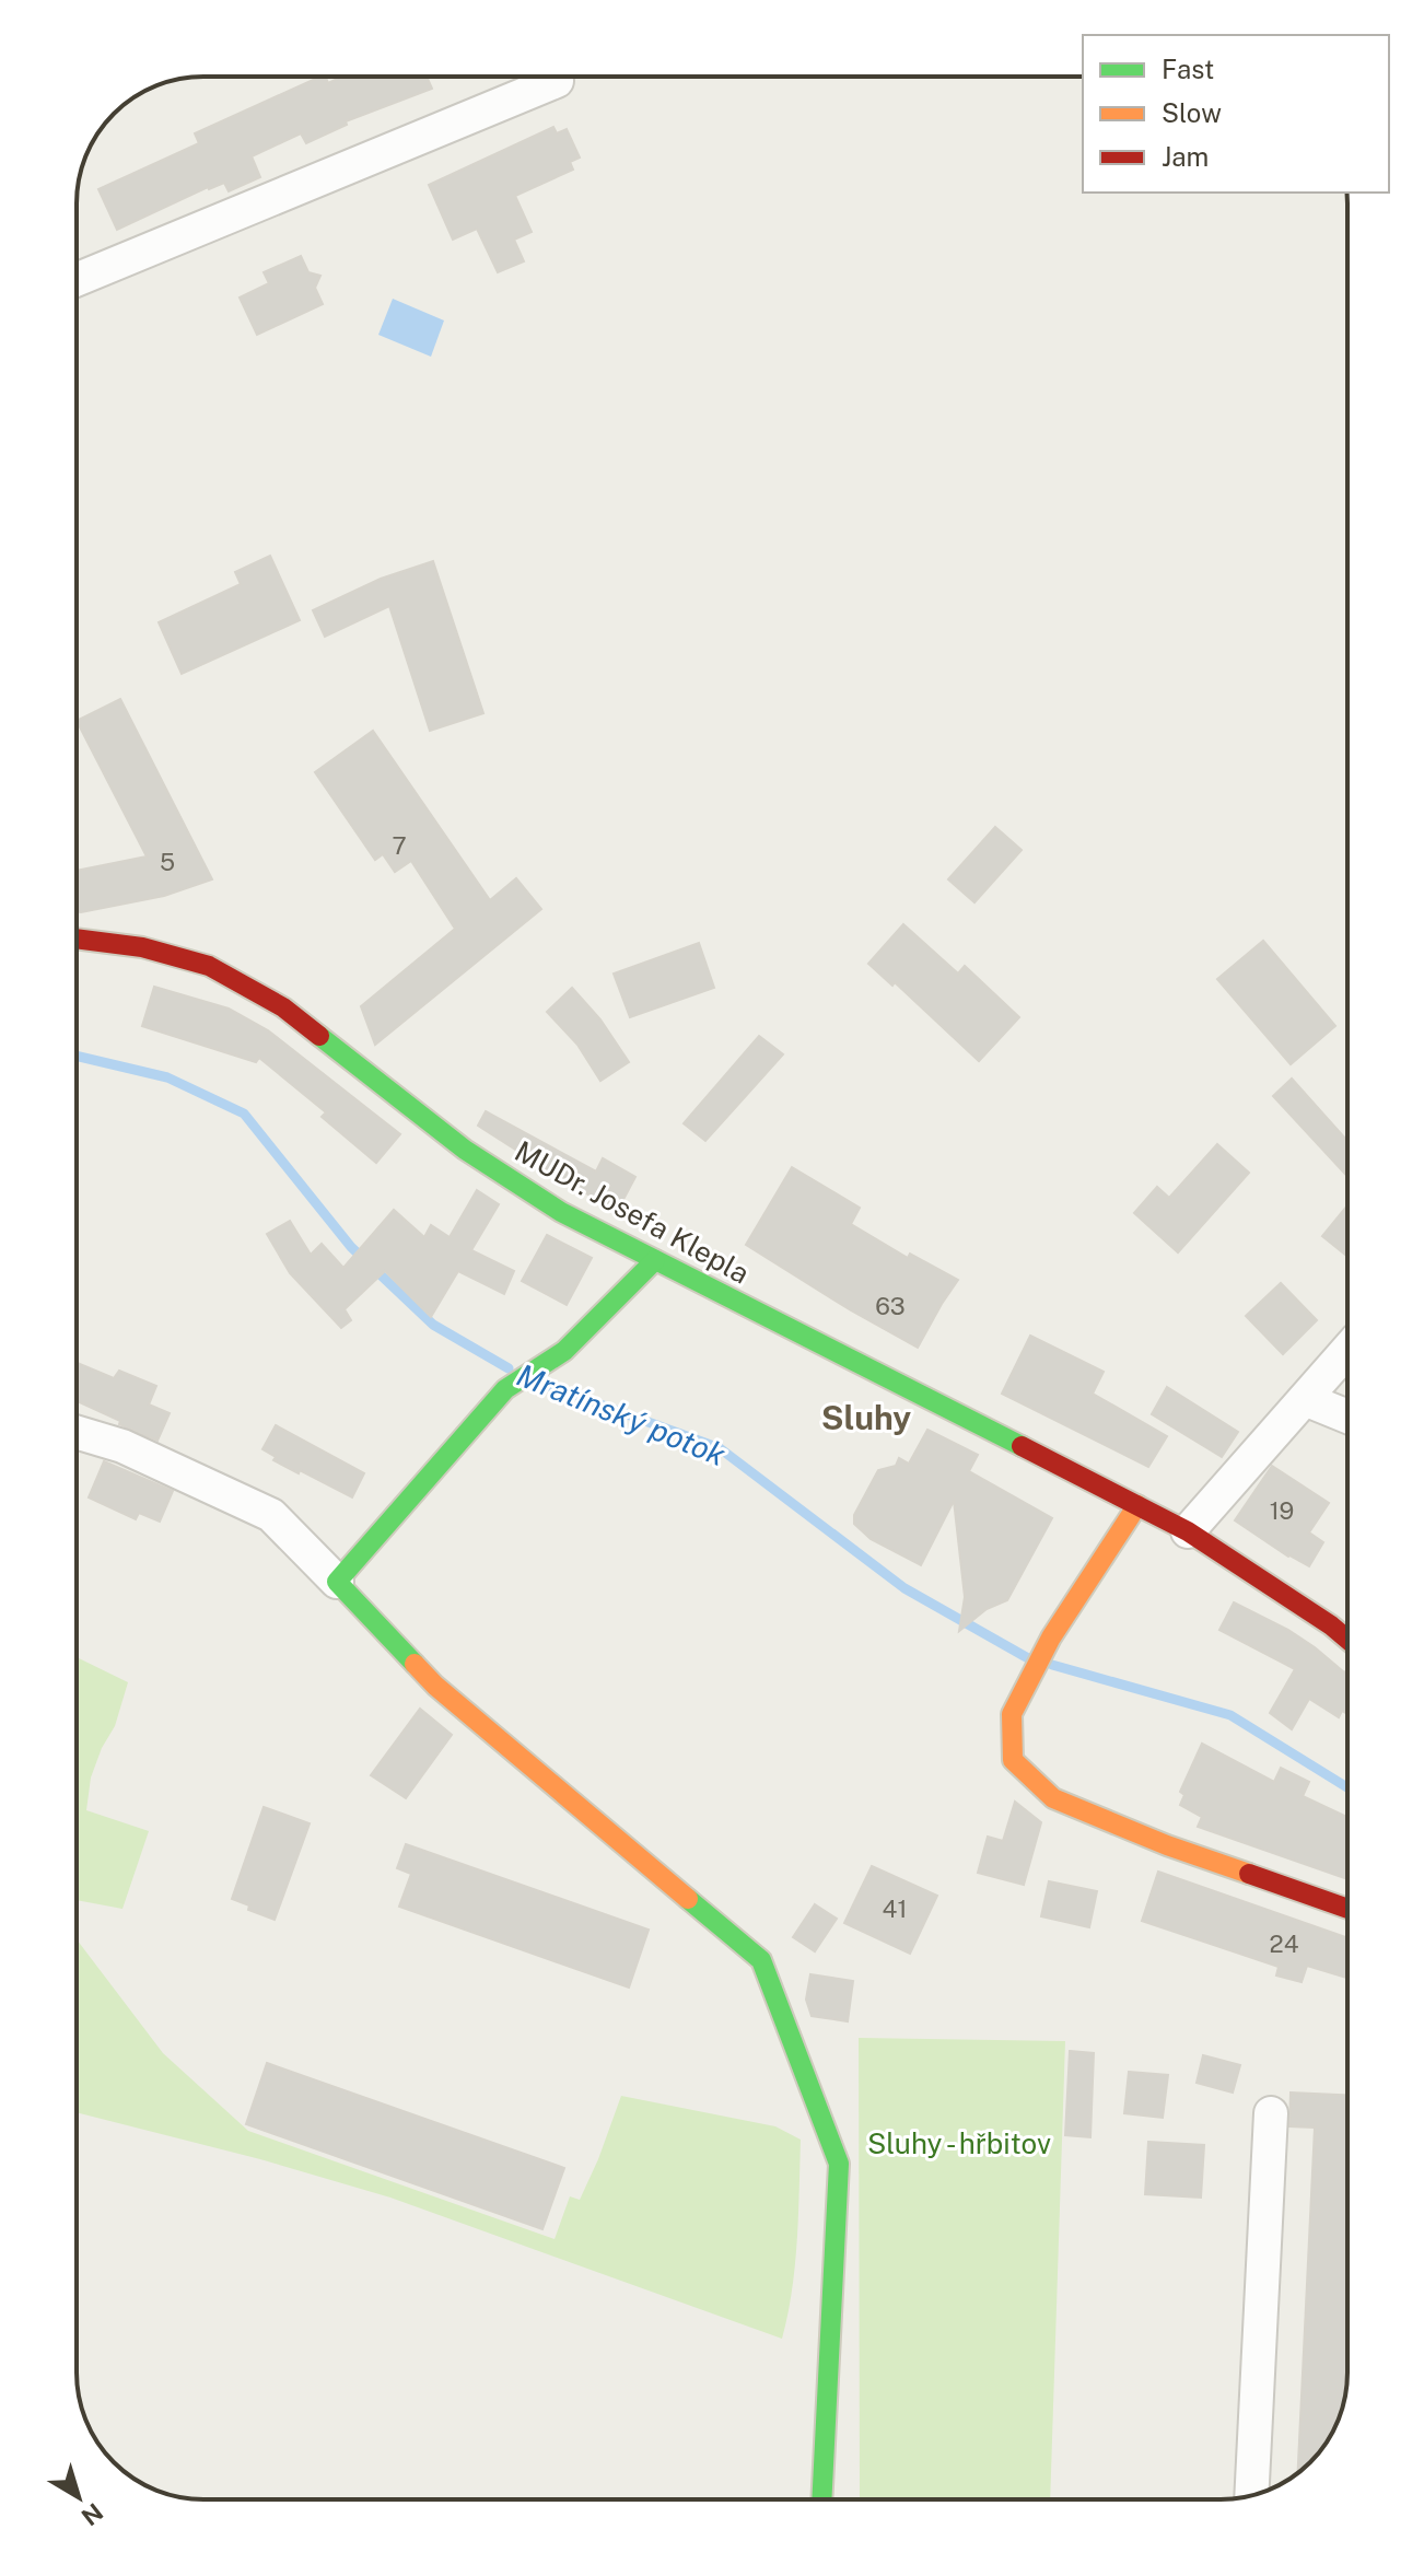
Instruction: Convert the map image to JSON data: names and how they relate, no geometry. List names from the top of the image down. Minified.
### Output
{"streets":{"street":["MUDr. Josefa Klepla"]},"districts":["Sluhy"],"water":["Mratínský potok"],"parks":["Sluhy - hřbitov"],"house_numbers":["7","5","63","19","41","24"],"legend":["Fast","Slow","Jam"],"north":"bottom right"}
